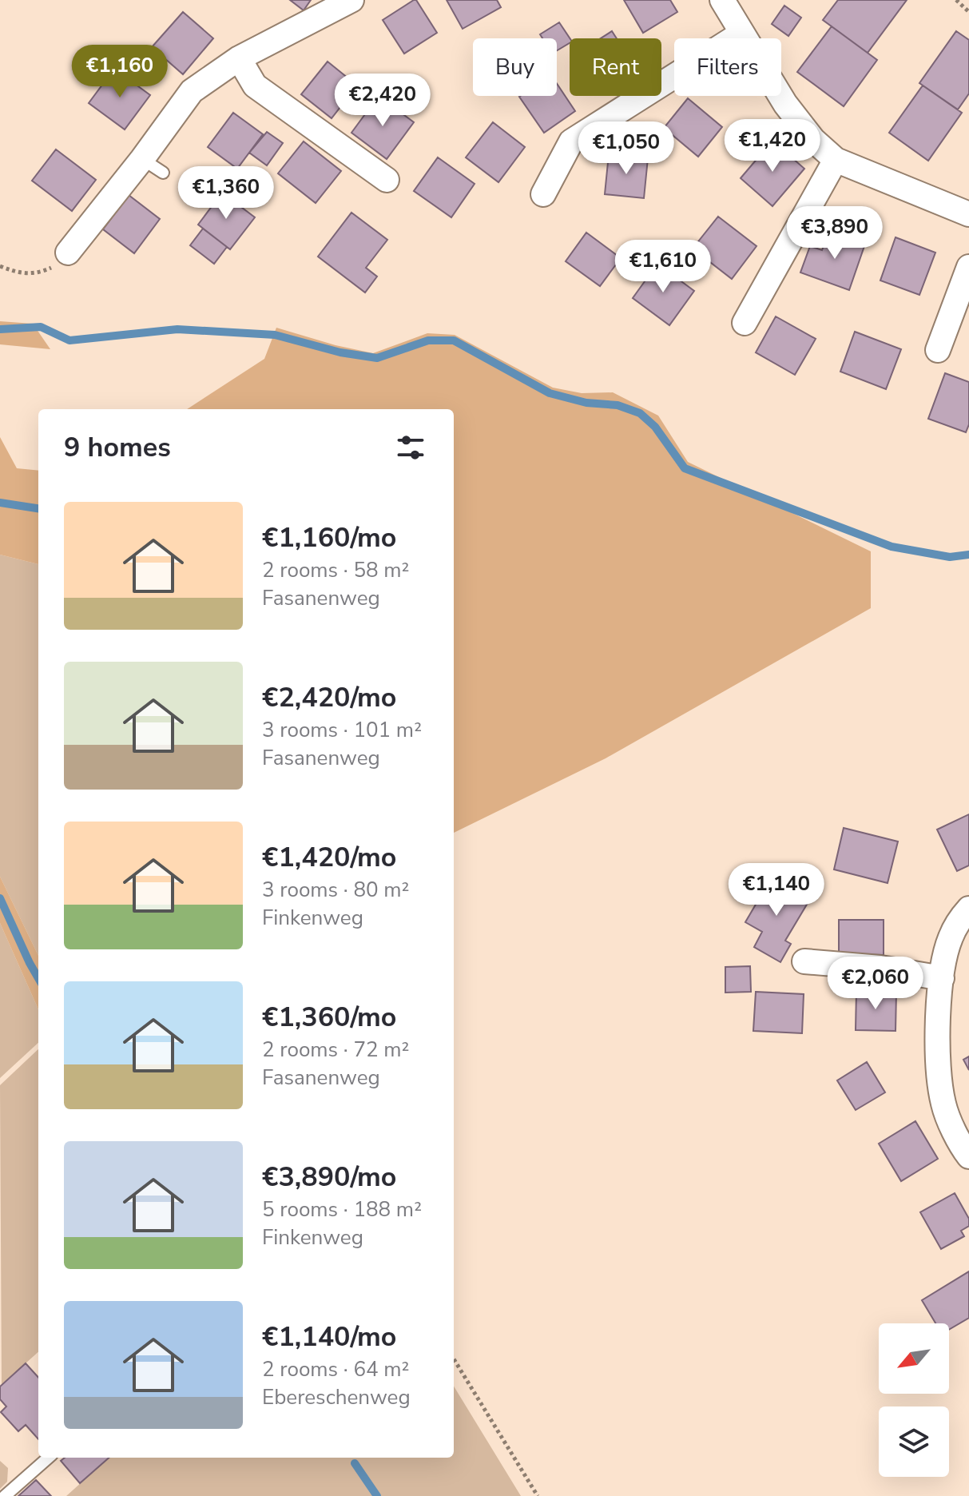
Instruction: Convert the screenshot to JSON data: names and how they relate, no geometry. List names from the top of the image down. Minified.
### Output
{"north":"bottom left","page":{"chip":["Buy","Rent","Filters"],"price":["€1,160","€2,420","€1,420","€1,050","€1,360","€3,890","€1,610","€1,140","€2,060"],"heading":"9 homes","list":[{"name":"€1,160/mo","note":"2 rooms · 58 m² · Fasanenweg"},{"name":"€2,420/mo","note":"3 rooms · 101 m² · Fasanenweg"},{"name":"€1,420/mo","note":"3 rooms · 80 m² · Finkenweg"},{"name":"€1,360/mo","note":"2 rooms · 72 m² · Fasanenweg"},{"name":"€3,890/mo","note":"5 rooms · 188 m² · Finkenweg"},{"name":"€1,140/mo","note":"2 rooms · 64 m² · Ebereschenweg"}]}}
